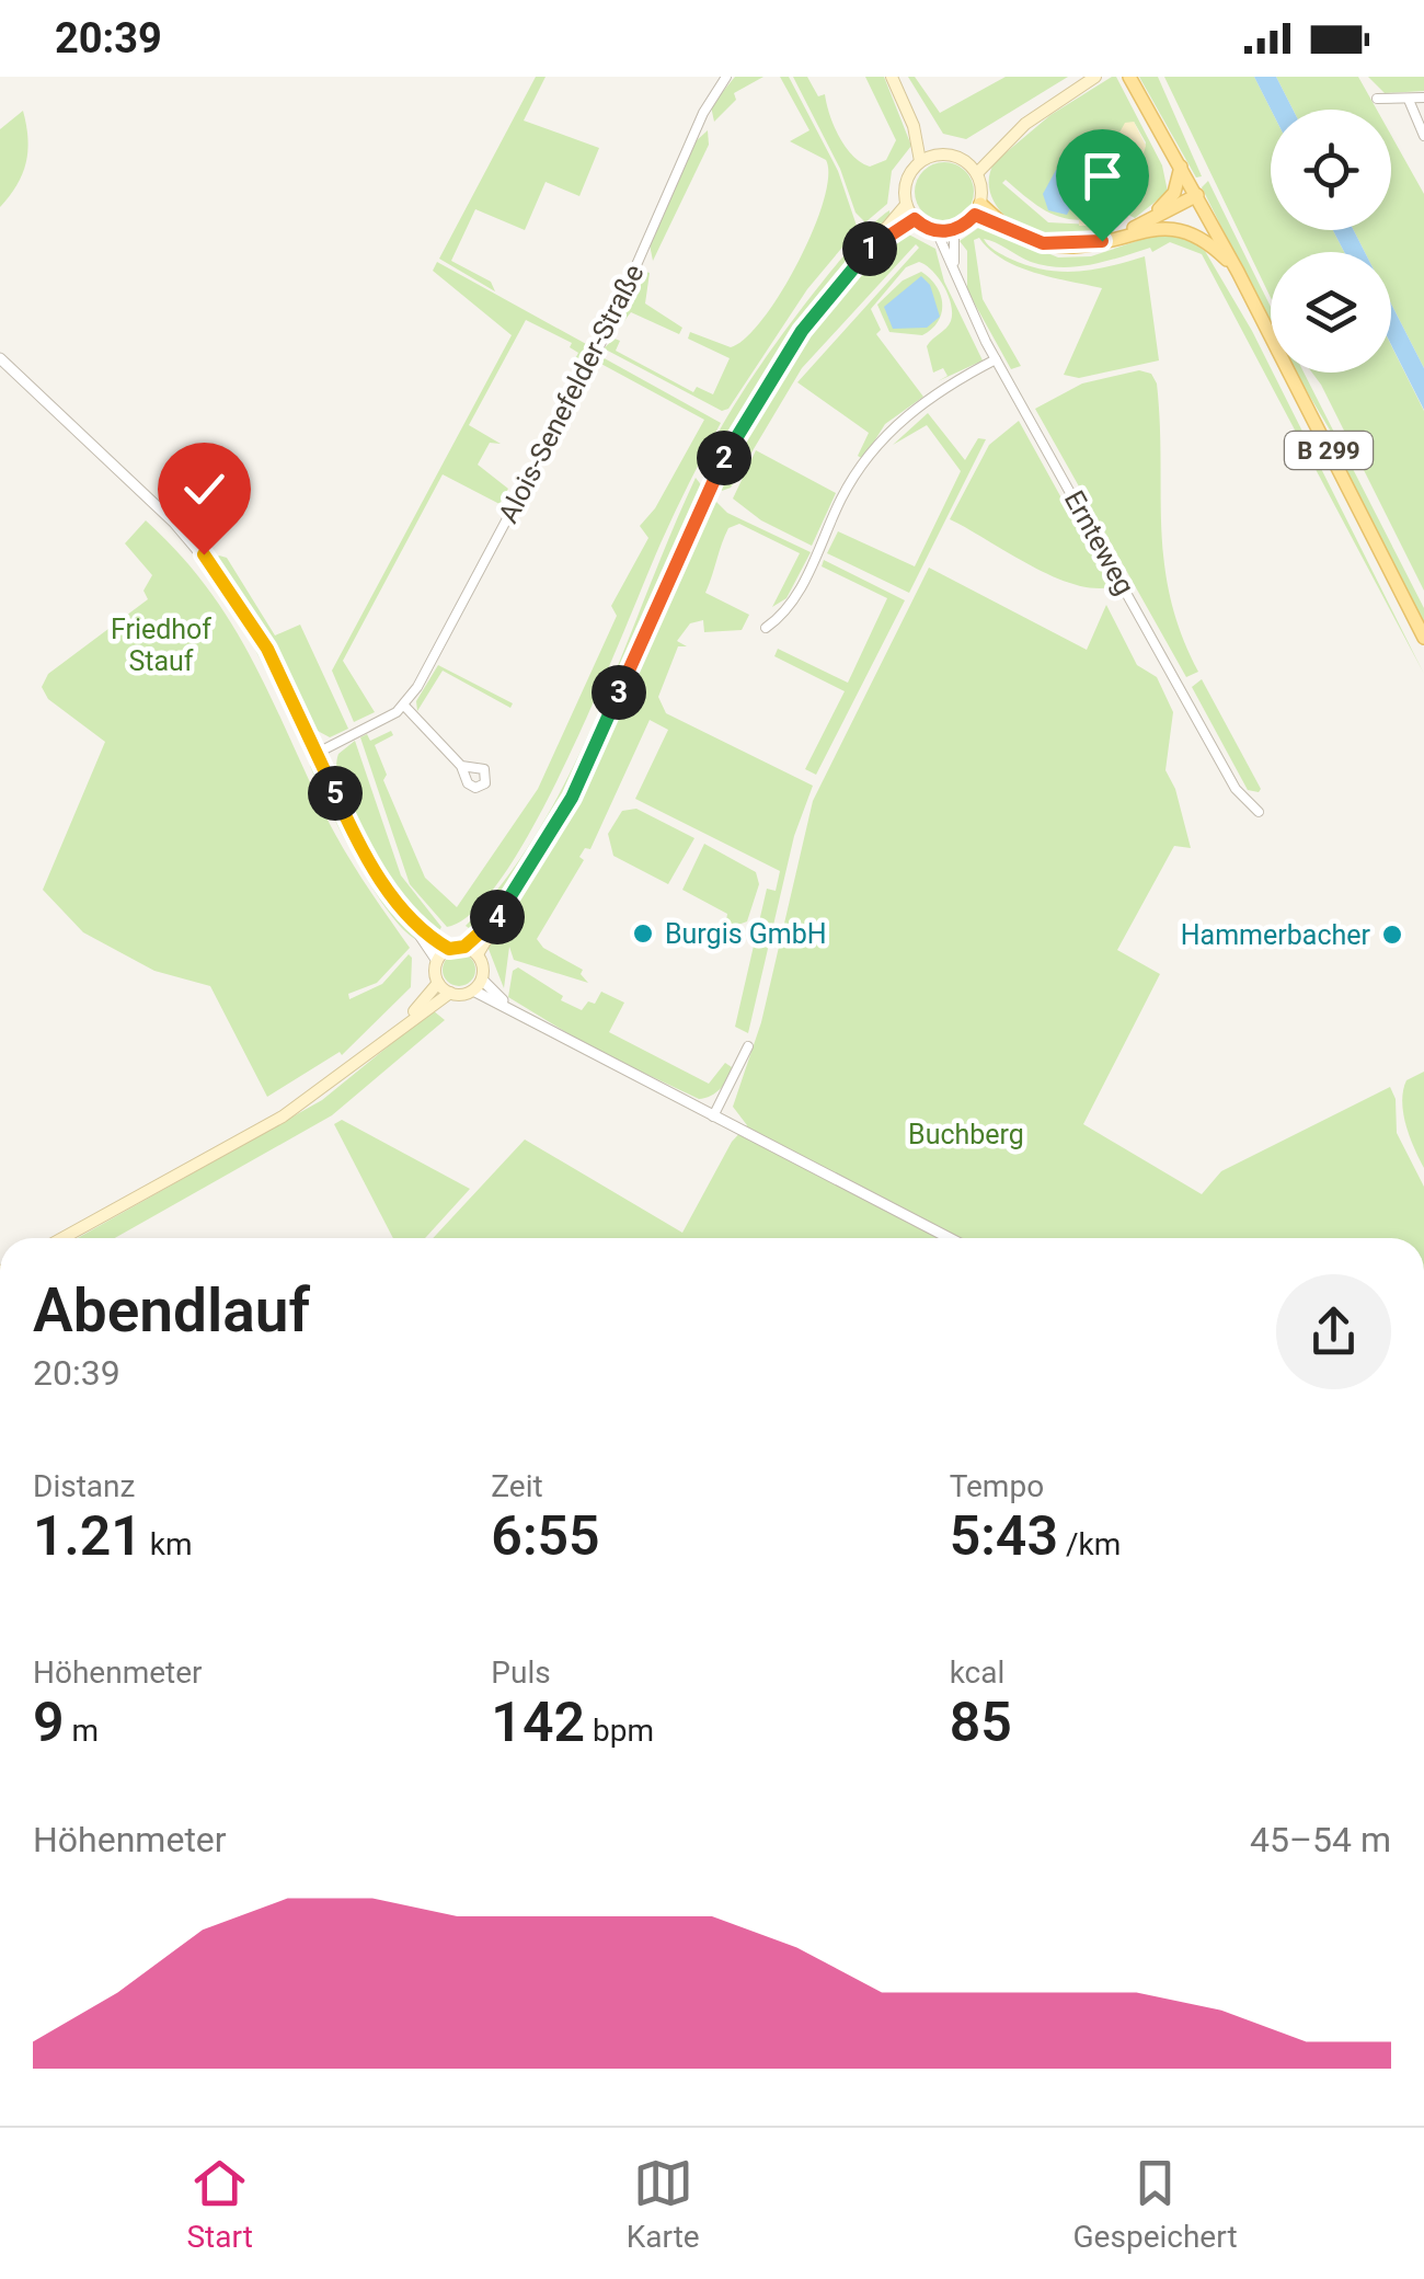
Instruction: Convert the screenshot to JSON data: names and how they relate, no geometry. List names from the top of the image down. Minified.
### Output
{"streets":{"main road":["B 299"],"street":["Alois-Senefelder-Straße","Ernteweg"]},"parks":["Friedhof Stauf","Buchberg"],"places":["Burgis GmbH","Hammerbacher"],"page":{"status":"20:39","pins":["1","2","3","5","4"],"heading":["Abendlauf","20:39"],"stats":[["Distanz","1.21 km"],["Zeit","6:55"],["Tempo","5:43 /km"],["Höhenmeter","9 m"],["Puls","142 bpm"],["kcal","85"]],"chart":["Höhenmeter","45–54 m"],"tabs":["Start","Karte","Gespeichert"]}}
